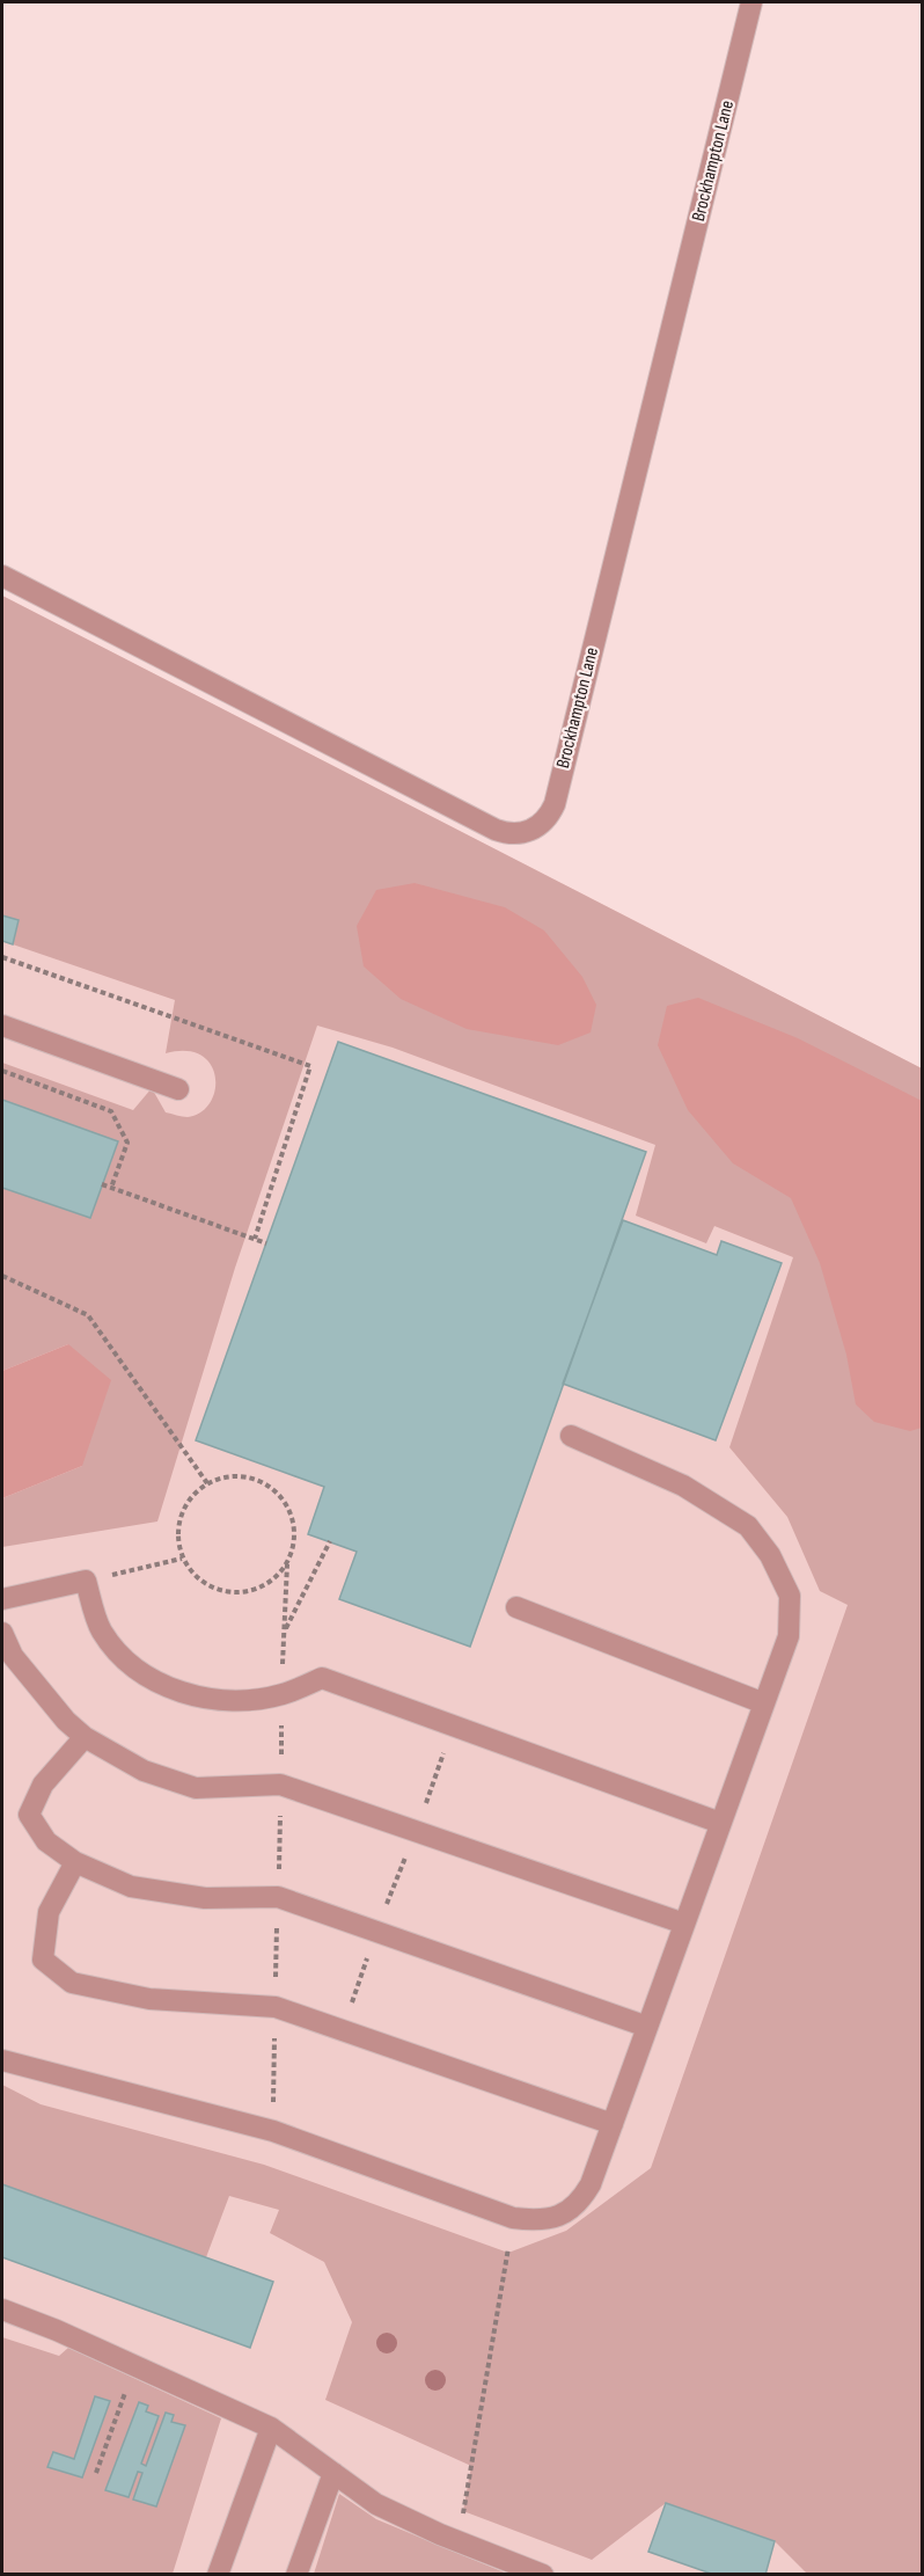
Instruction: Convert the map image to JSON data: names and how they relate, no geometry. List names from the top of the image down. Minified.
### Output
{"streets":{"street":["Brockhampton Lane"]}}
